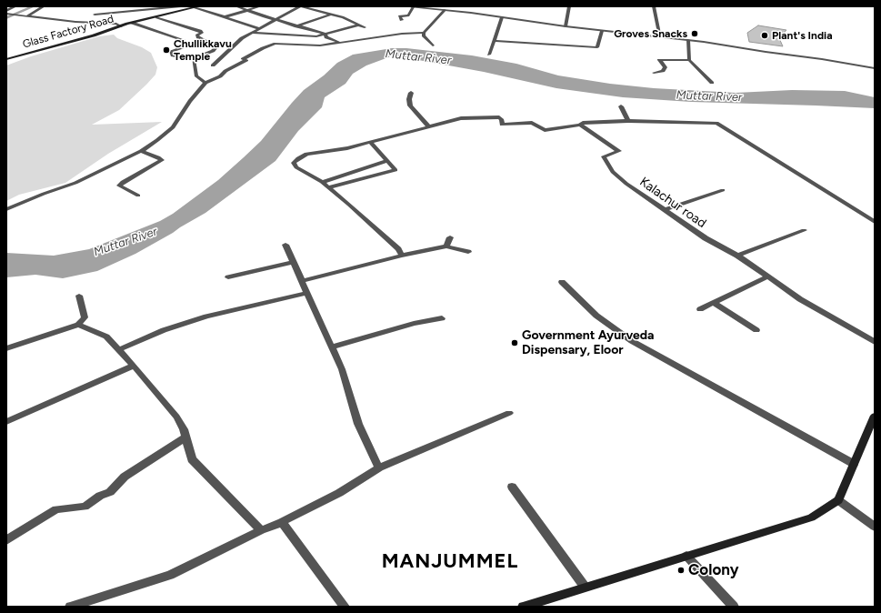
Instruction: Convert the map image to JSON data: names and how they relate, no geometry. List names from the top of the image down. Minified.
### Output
{"streets":{"main road":["Glass Factory Road"],"street":["Kalachur road"]},"districts":["MANJUMMEL"],"water":["Muttar River"],"places":["Groves Snacks","Plant's India","Chullikkavu Temple","Government Ayurveda Dispensary, Eloor","Colony"]}
